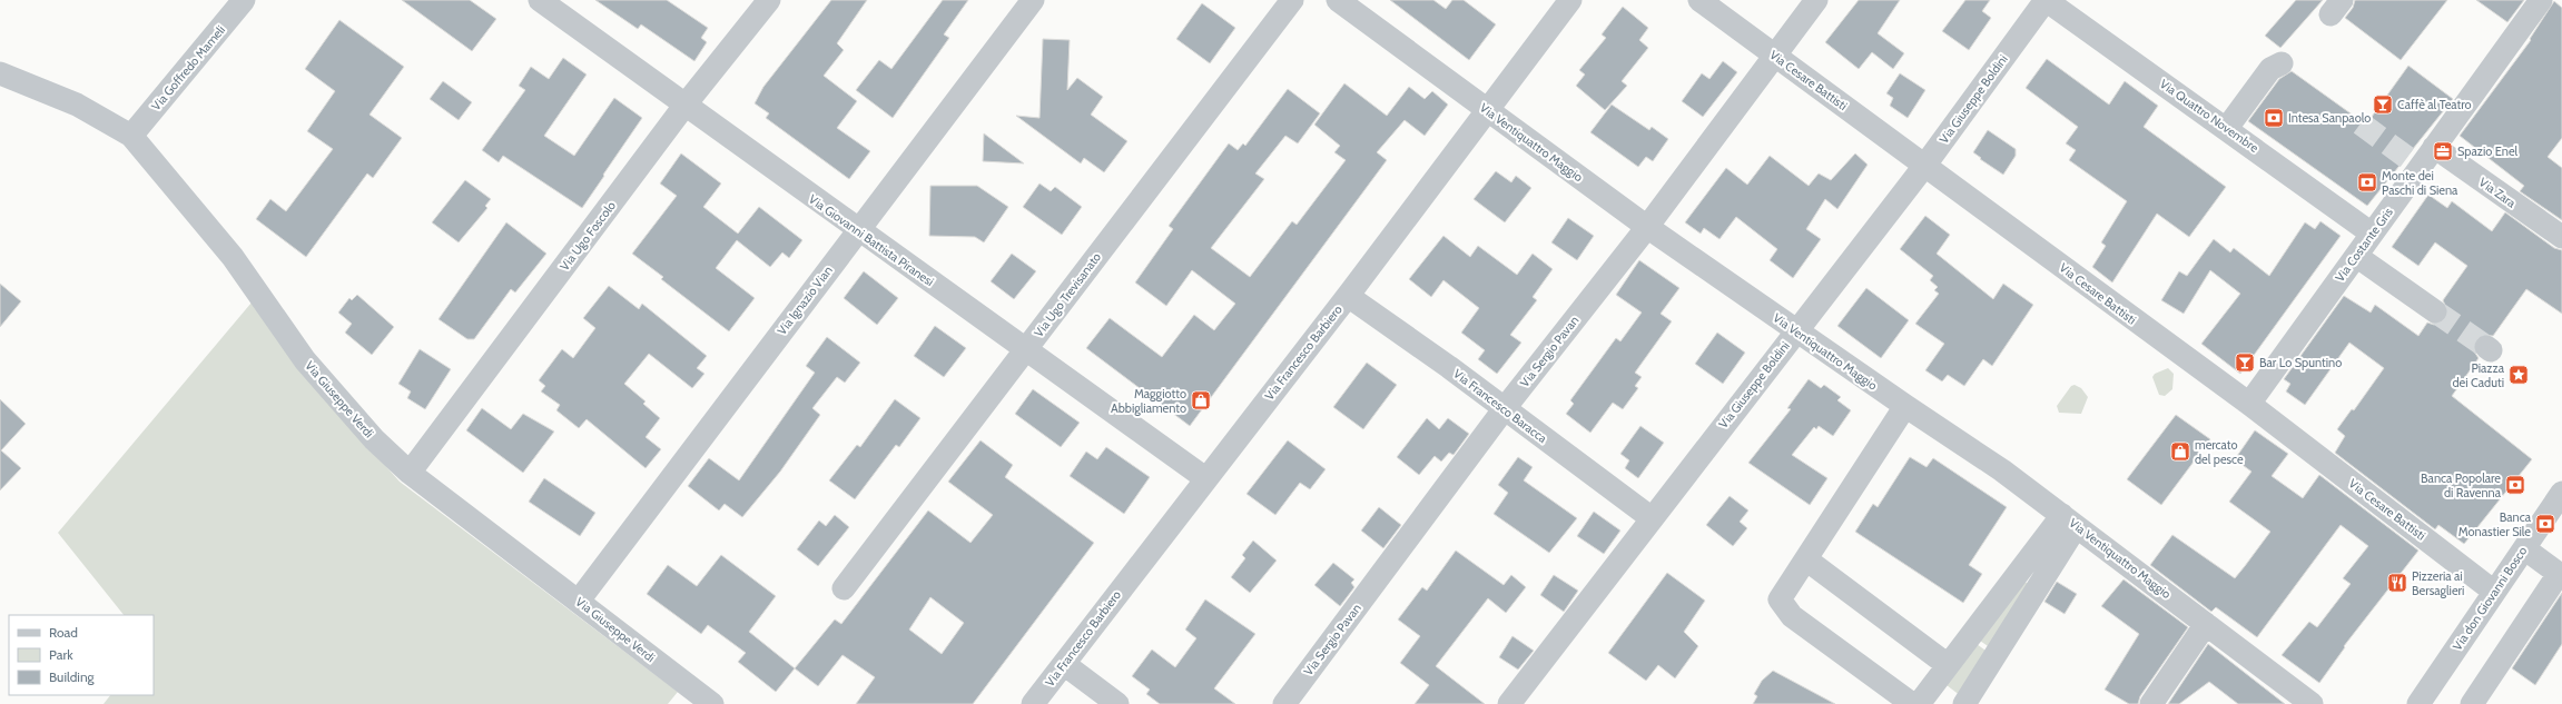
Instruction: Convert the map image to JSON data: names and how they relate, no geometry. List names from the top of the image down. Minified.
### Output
{"streets":{"street":["Via Goffredo Mameli","Via Cesare Battisti","Via Giuseppe Boldini","Via Quattro Novembre","Via Ventiquattro Maggio","Via Zara","Via Ugo Foscolo","Via Giovanni Battista Piranesi","Via Costante Gris","Via Ugo Trevisanato","Via Ignazio Vian","Via Sergio Pavan","Via Francesco Barbiero","Via Giuseppe Verdi","Via Francesco Baracca","Via don Giovanni Bosco"]},"crossings":[["Via Goffredo Mameli","Via Giuseppe Verdi"],["Via Cesare Battisti","Via Giuseppe Boldini"],["Via Cesare Battisti","Via Costante Gris"],["Via Cesare Battisti","Via Sergio Pavan"],["Via Cesare Battisti","Via don Giovanni Bosco"],["Via Giuseppe Boldini","Via Quattro Novembre"],["Via Giuseppe Boldini","Via Ventiquattro Maggio"],["Via Giuseppe Boldini","Via Francesco Baracca"],["Via Quattro Novembre","Via Costante Gris"],["Via Ventiquattro Maggio","Via Sergio Pavan"],["Via Ventiquattro Maggio","Via Francesco Barbiero"],["Via Zara","Via Costante Gris"],["Via Ugo Foscolo","Via Giovanni Battista Piranesi"],["Via Ugo Foscolo","Via Giuseppe Verdi"],["Via Giovanni Battista Piranesi","Via Ugo Trevisanato"],["Via Giovanni Battista Piranesi","Via Ignazio Vian"],["Via Giovanni Battista Piranesi","Via Francesco Barbiero"],["Via Ignazio Vian","Via Giuseppe Verdi"],["Via Sergio Pavan","Via Francesco Baracca"],["Via Francesco Barbiero","Via Francesco Baracca"]],"places":{"bar":["Caffè al Teatro","Bar Lo Spuntino"],"bank":["Intesa Sanpaolo","Monte dei Paschi di Siena","Banca Popolare di Ravenna","Banca Monastier Sile"],"office":["Spazio Enel"],"place":["Piazza dei Caduti"],"shop":["Maggiotto Abbigliamento","mercato del pesce"],"restaurant":["Pizzeria ai Bersaglieri"]},"legend":["Road","Park","Building"]}
